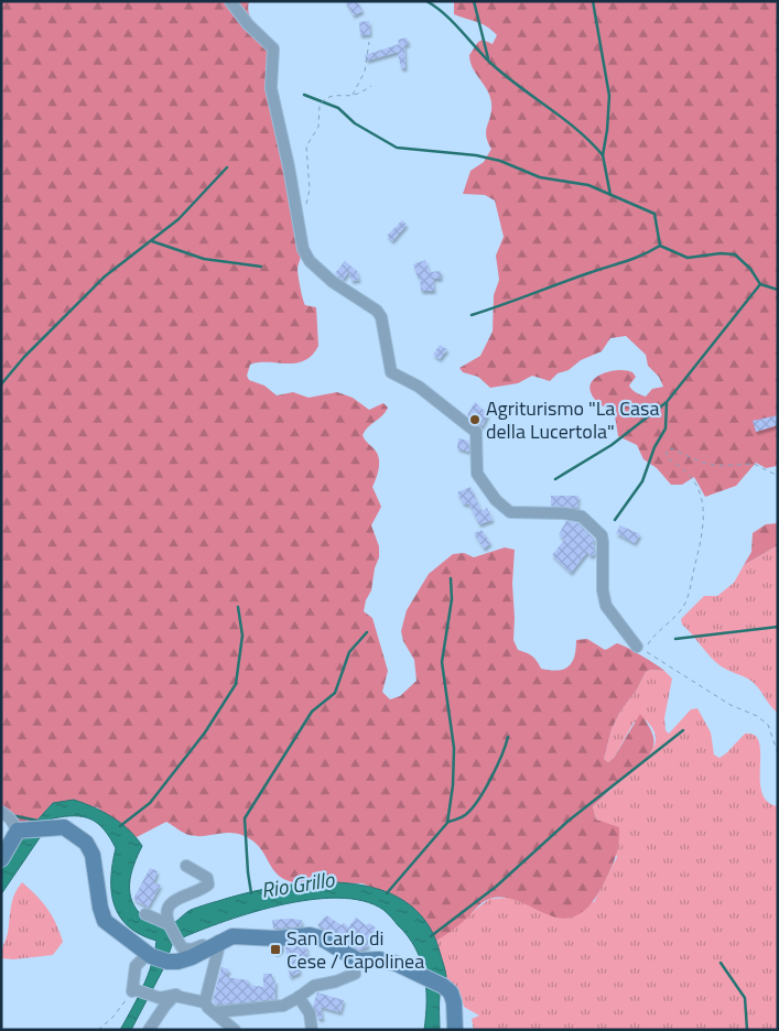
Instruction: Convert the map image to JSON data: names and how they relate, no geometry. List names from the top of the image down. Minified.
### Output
{"water":["Rio Grillo"],"places":{"other":["Agriturismo \"La Casa della Lucertola\""],"transit":["San Carlo di Cese / Capolinea"]}}
